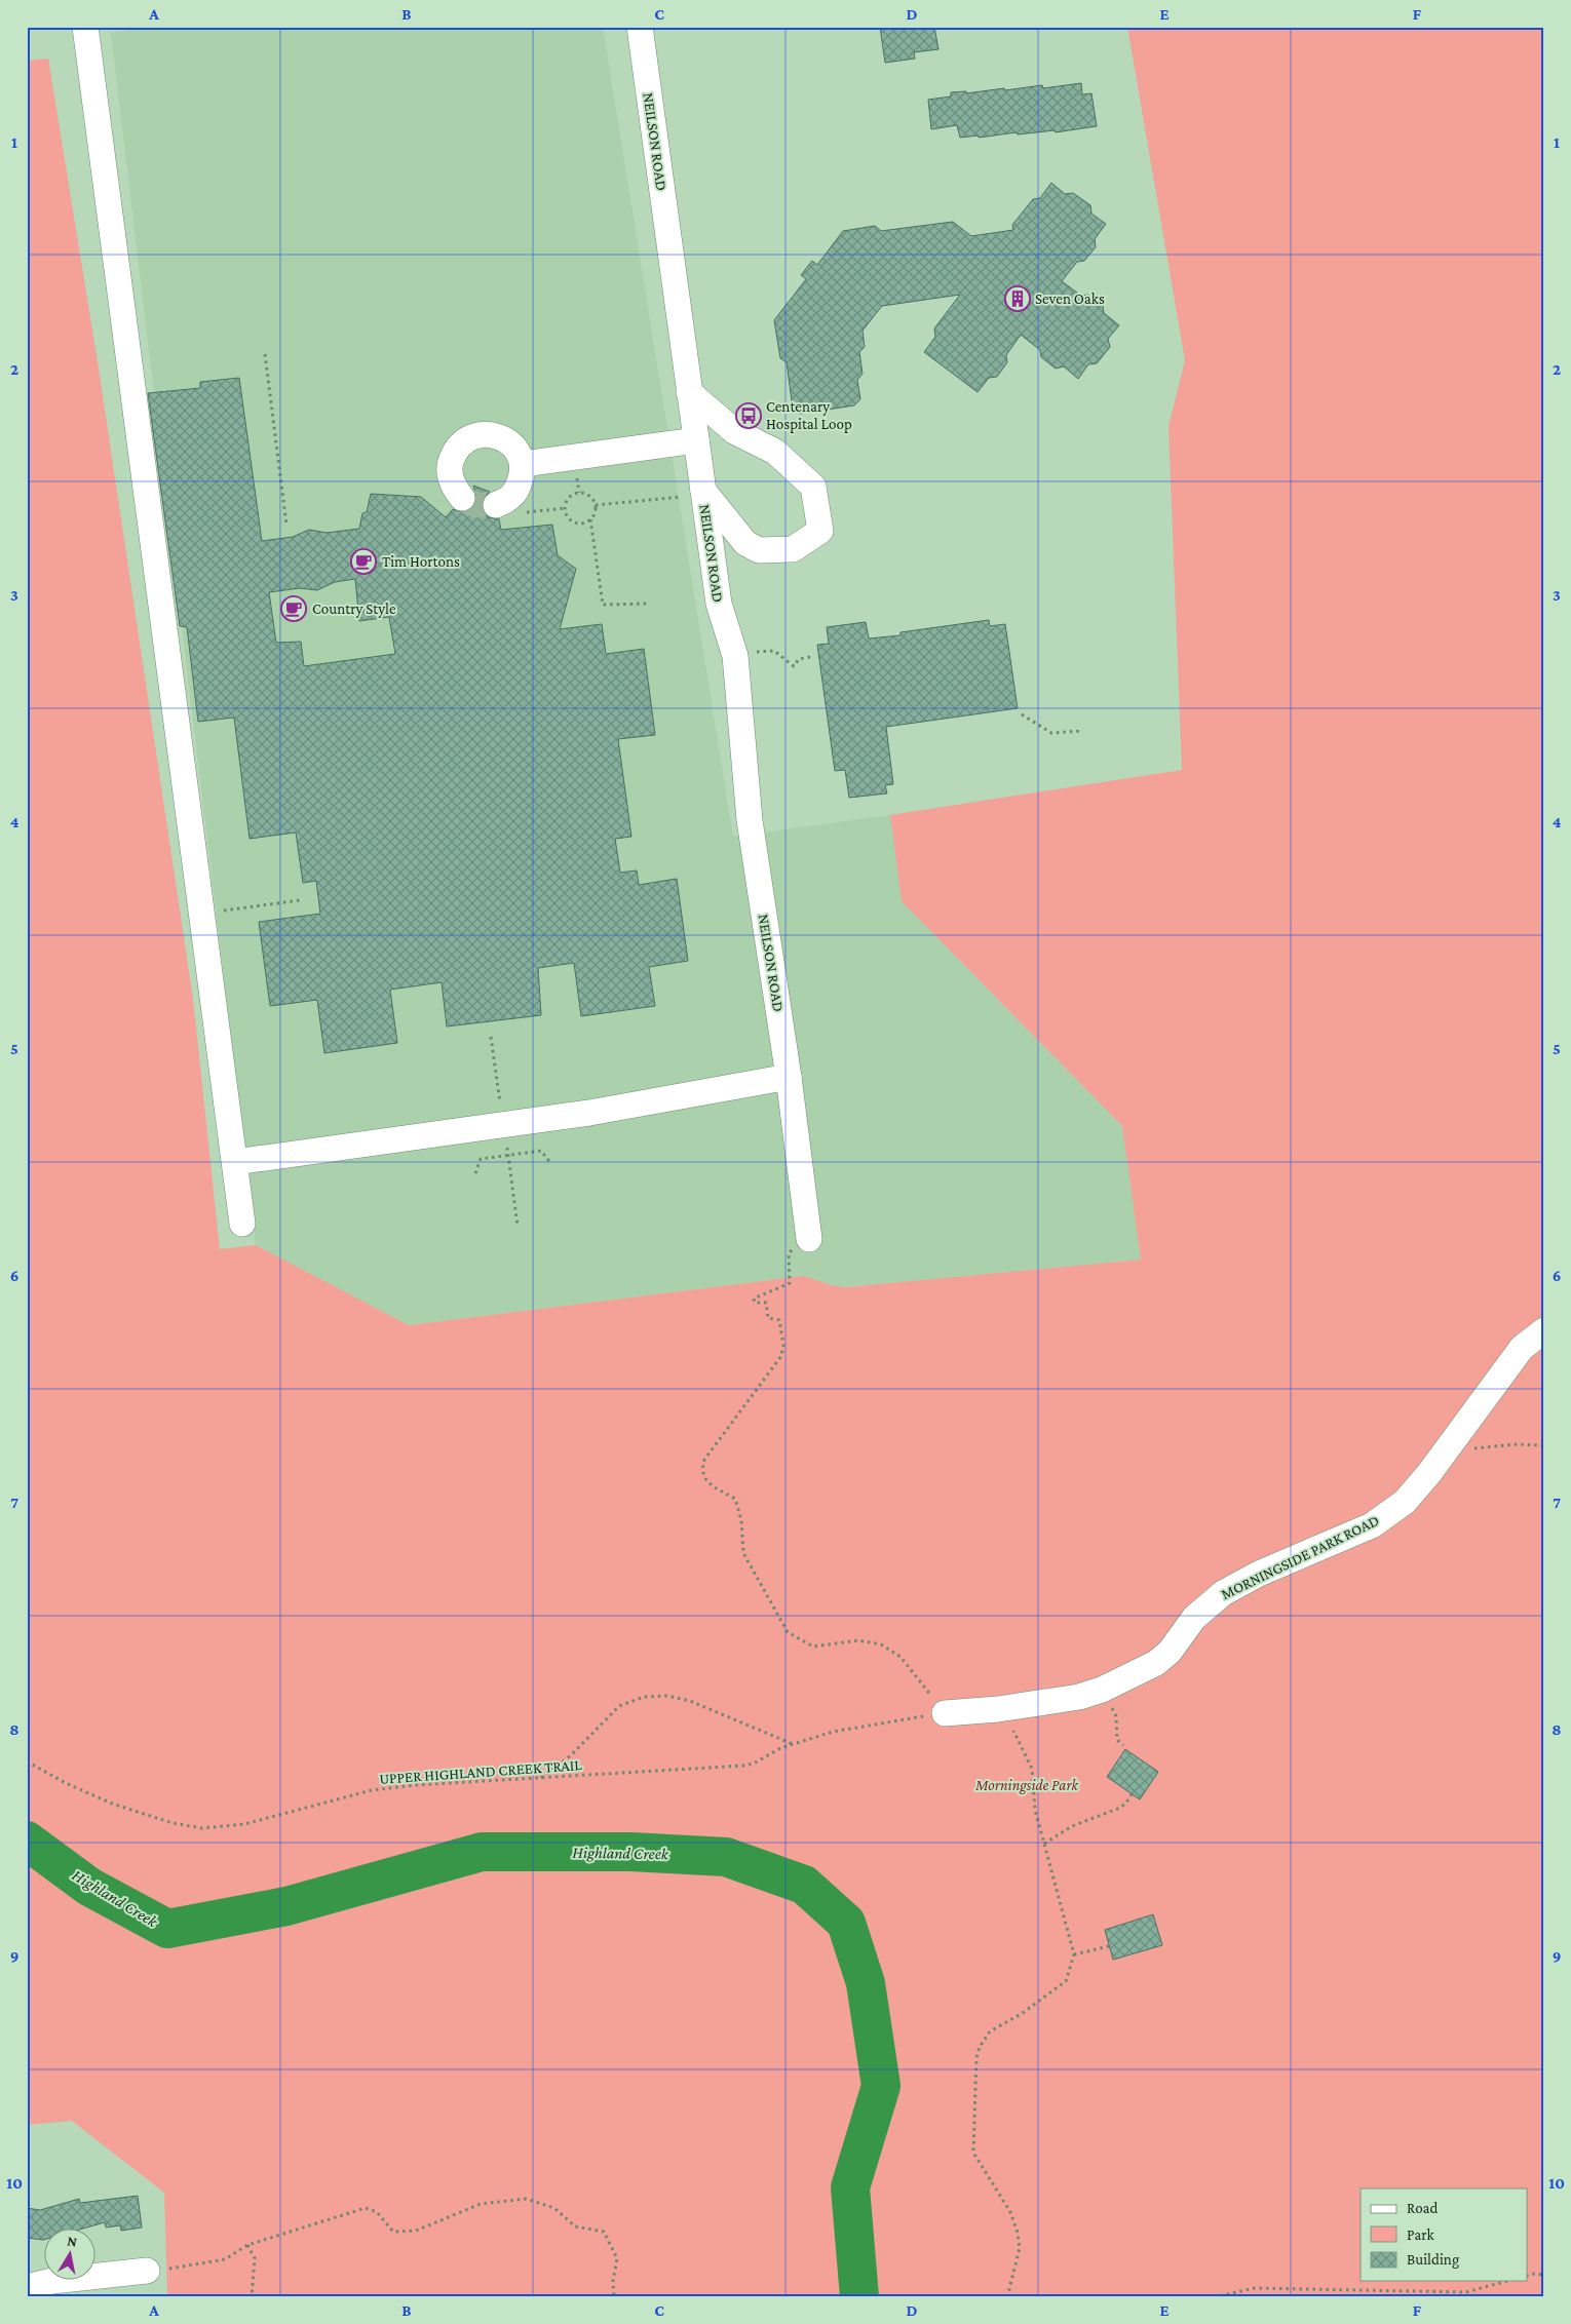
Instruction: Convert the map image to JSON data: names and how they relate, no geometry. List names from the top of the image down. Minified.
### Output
{"streets":{"street":["NEILSON ROAD","MORNINGSIDE PARK ROAD"],"path":["UPPER HIGHLAND CREEK TRAIL"]},"crossings":[["MORNINGSIDE PARK ROAD","UPPER HIGHLAND CREEK TRAIL"]],"water":["Highland Creek"],"parks":["Morningside Park"],"places":{"building":["Seven Oaks"],"bus stop":["Centenary Hospital Loop"],"cafe":["Tim Hortons","Country Style"]},"legend":["Road","Park","Building"],"north":"top","grid":{"columns":["A","B","C","D","E","F"],"rows":["1","2","3","4","5","6","7","8","9","10"]}}
